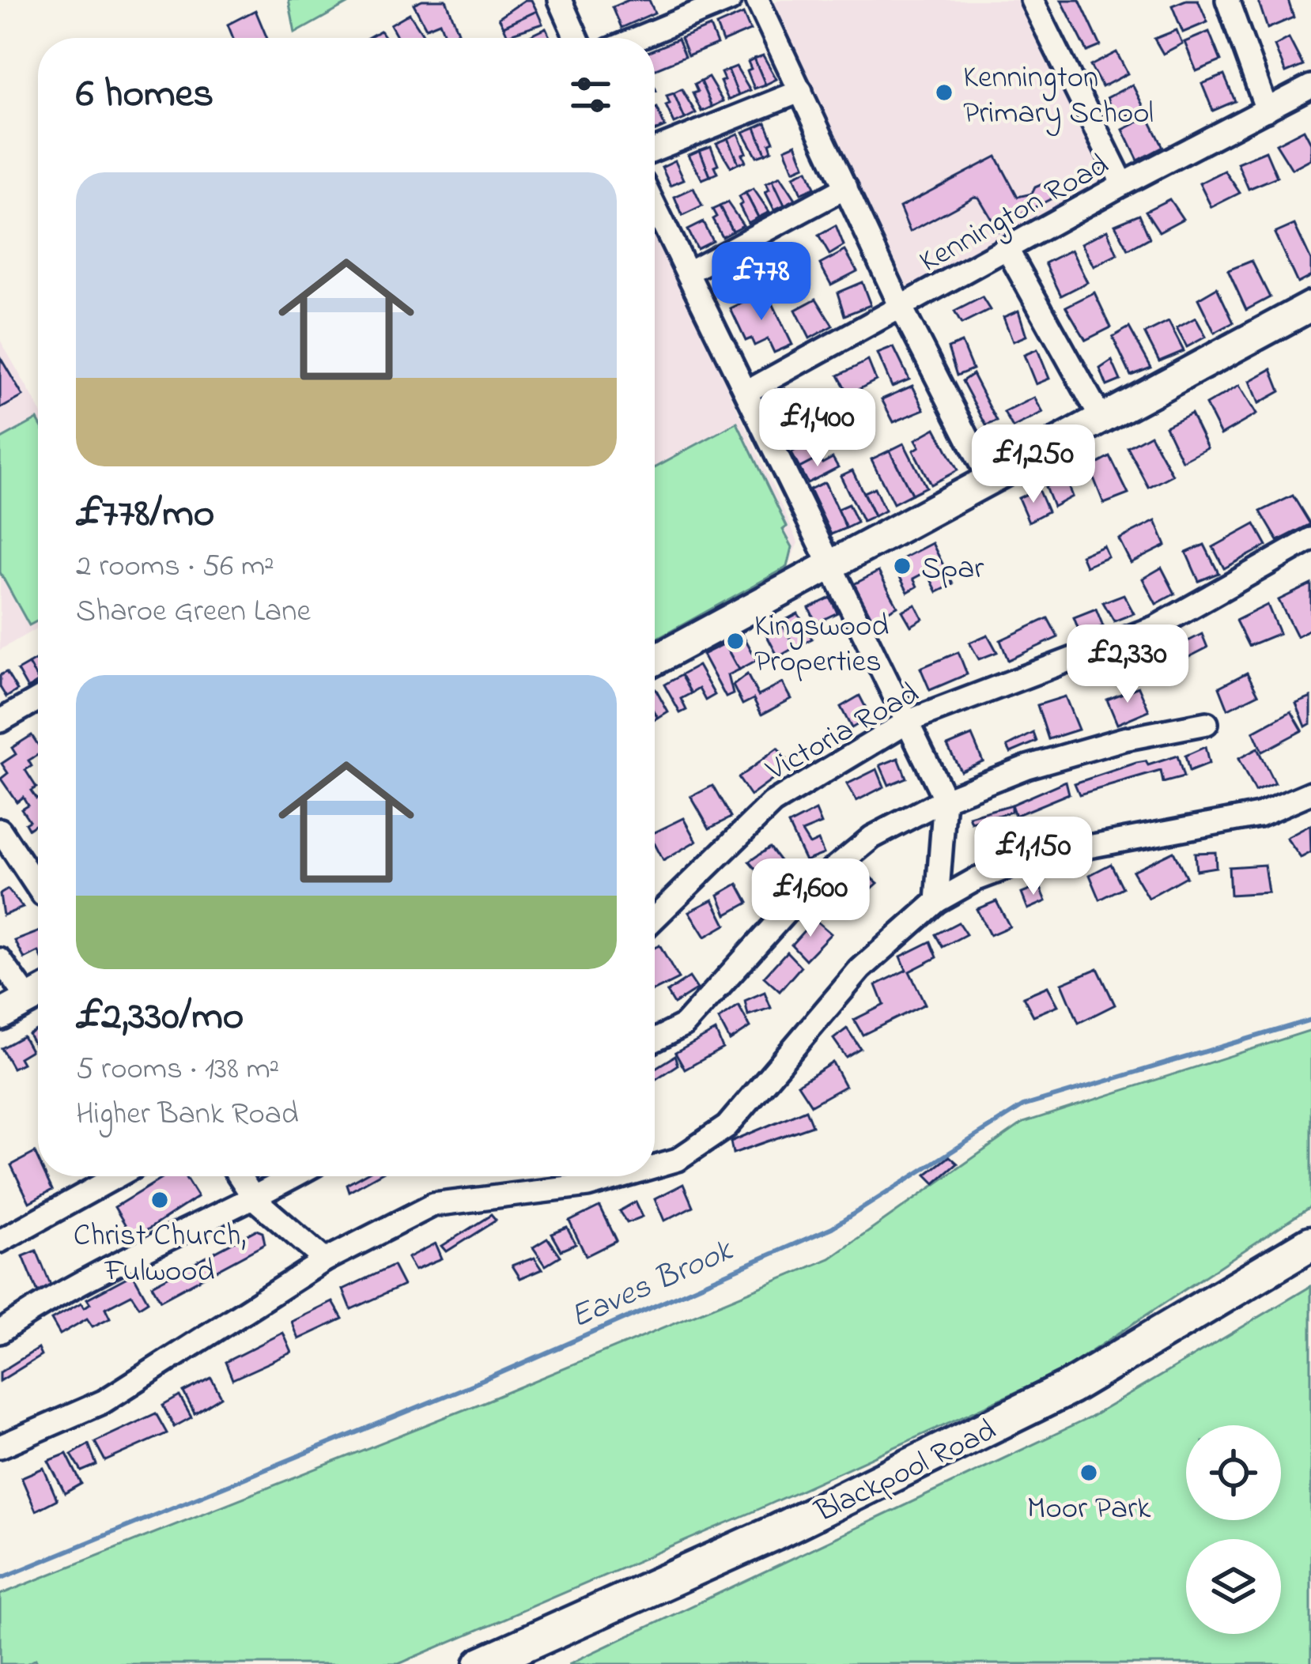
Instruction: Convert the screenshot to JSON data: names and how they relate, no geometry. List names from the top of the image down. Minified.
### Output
{"streets":{"highway":["Blackpool Road"],"street":["Kennington Road","Victoria Road"]},"water":["Eaves Brook"],"places":["Kennington Primary School","Spar","Kingswood Properties","Christ Church, Fulwood","Moor Park"],"page":{"heading":"6 homes","list":[{"name":"£778/mo","note":"2 rooms · 56 m² · Sharoe Green Lane"},{"name":"£2,330/mo","note":"5 rooms · 138 m² · Higher Bank Road"}],"price":["£778","£1,400","£1,250","£2,330","£1,150","£1,600"]}}
